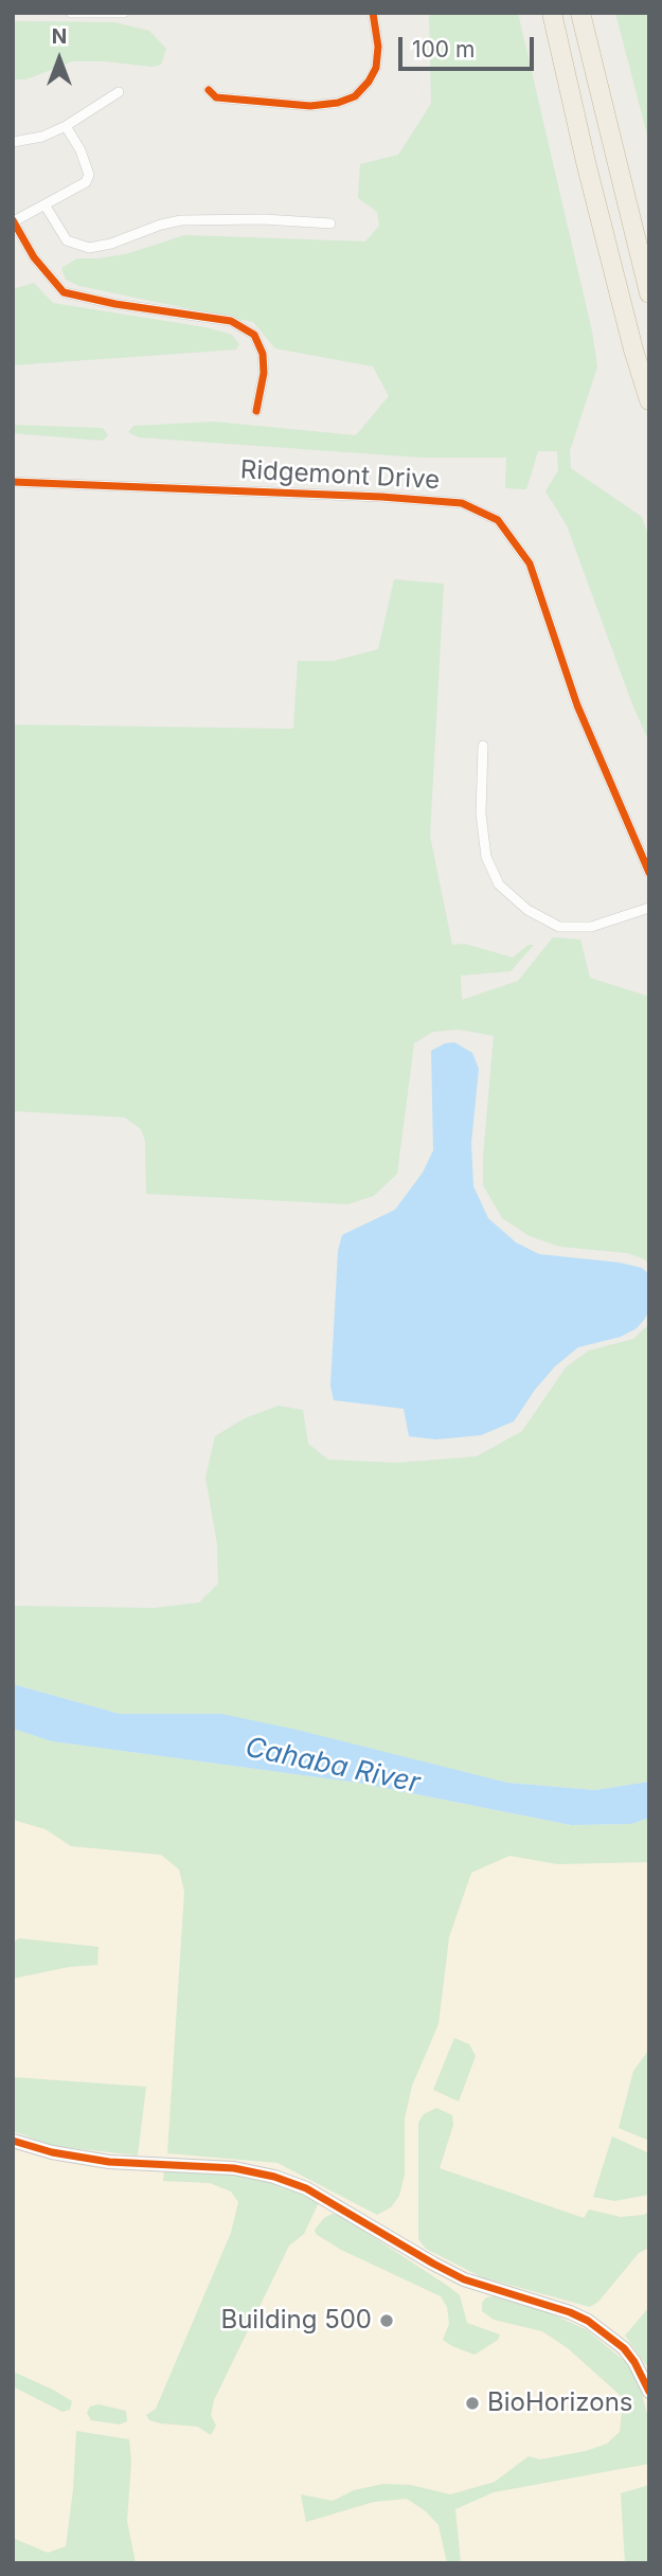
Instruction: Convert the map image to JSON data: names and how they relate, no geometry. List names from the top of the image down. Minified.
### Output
{"streets":{"street":["Ridgemont Drive"]},"water":["Cahaba River"],"places":["Building 500","BioHorizons"],"scale_bar":"100 m","north":"top"}
